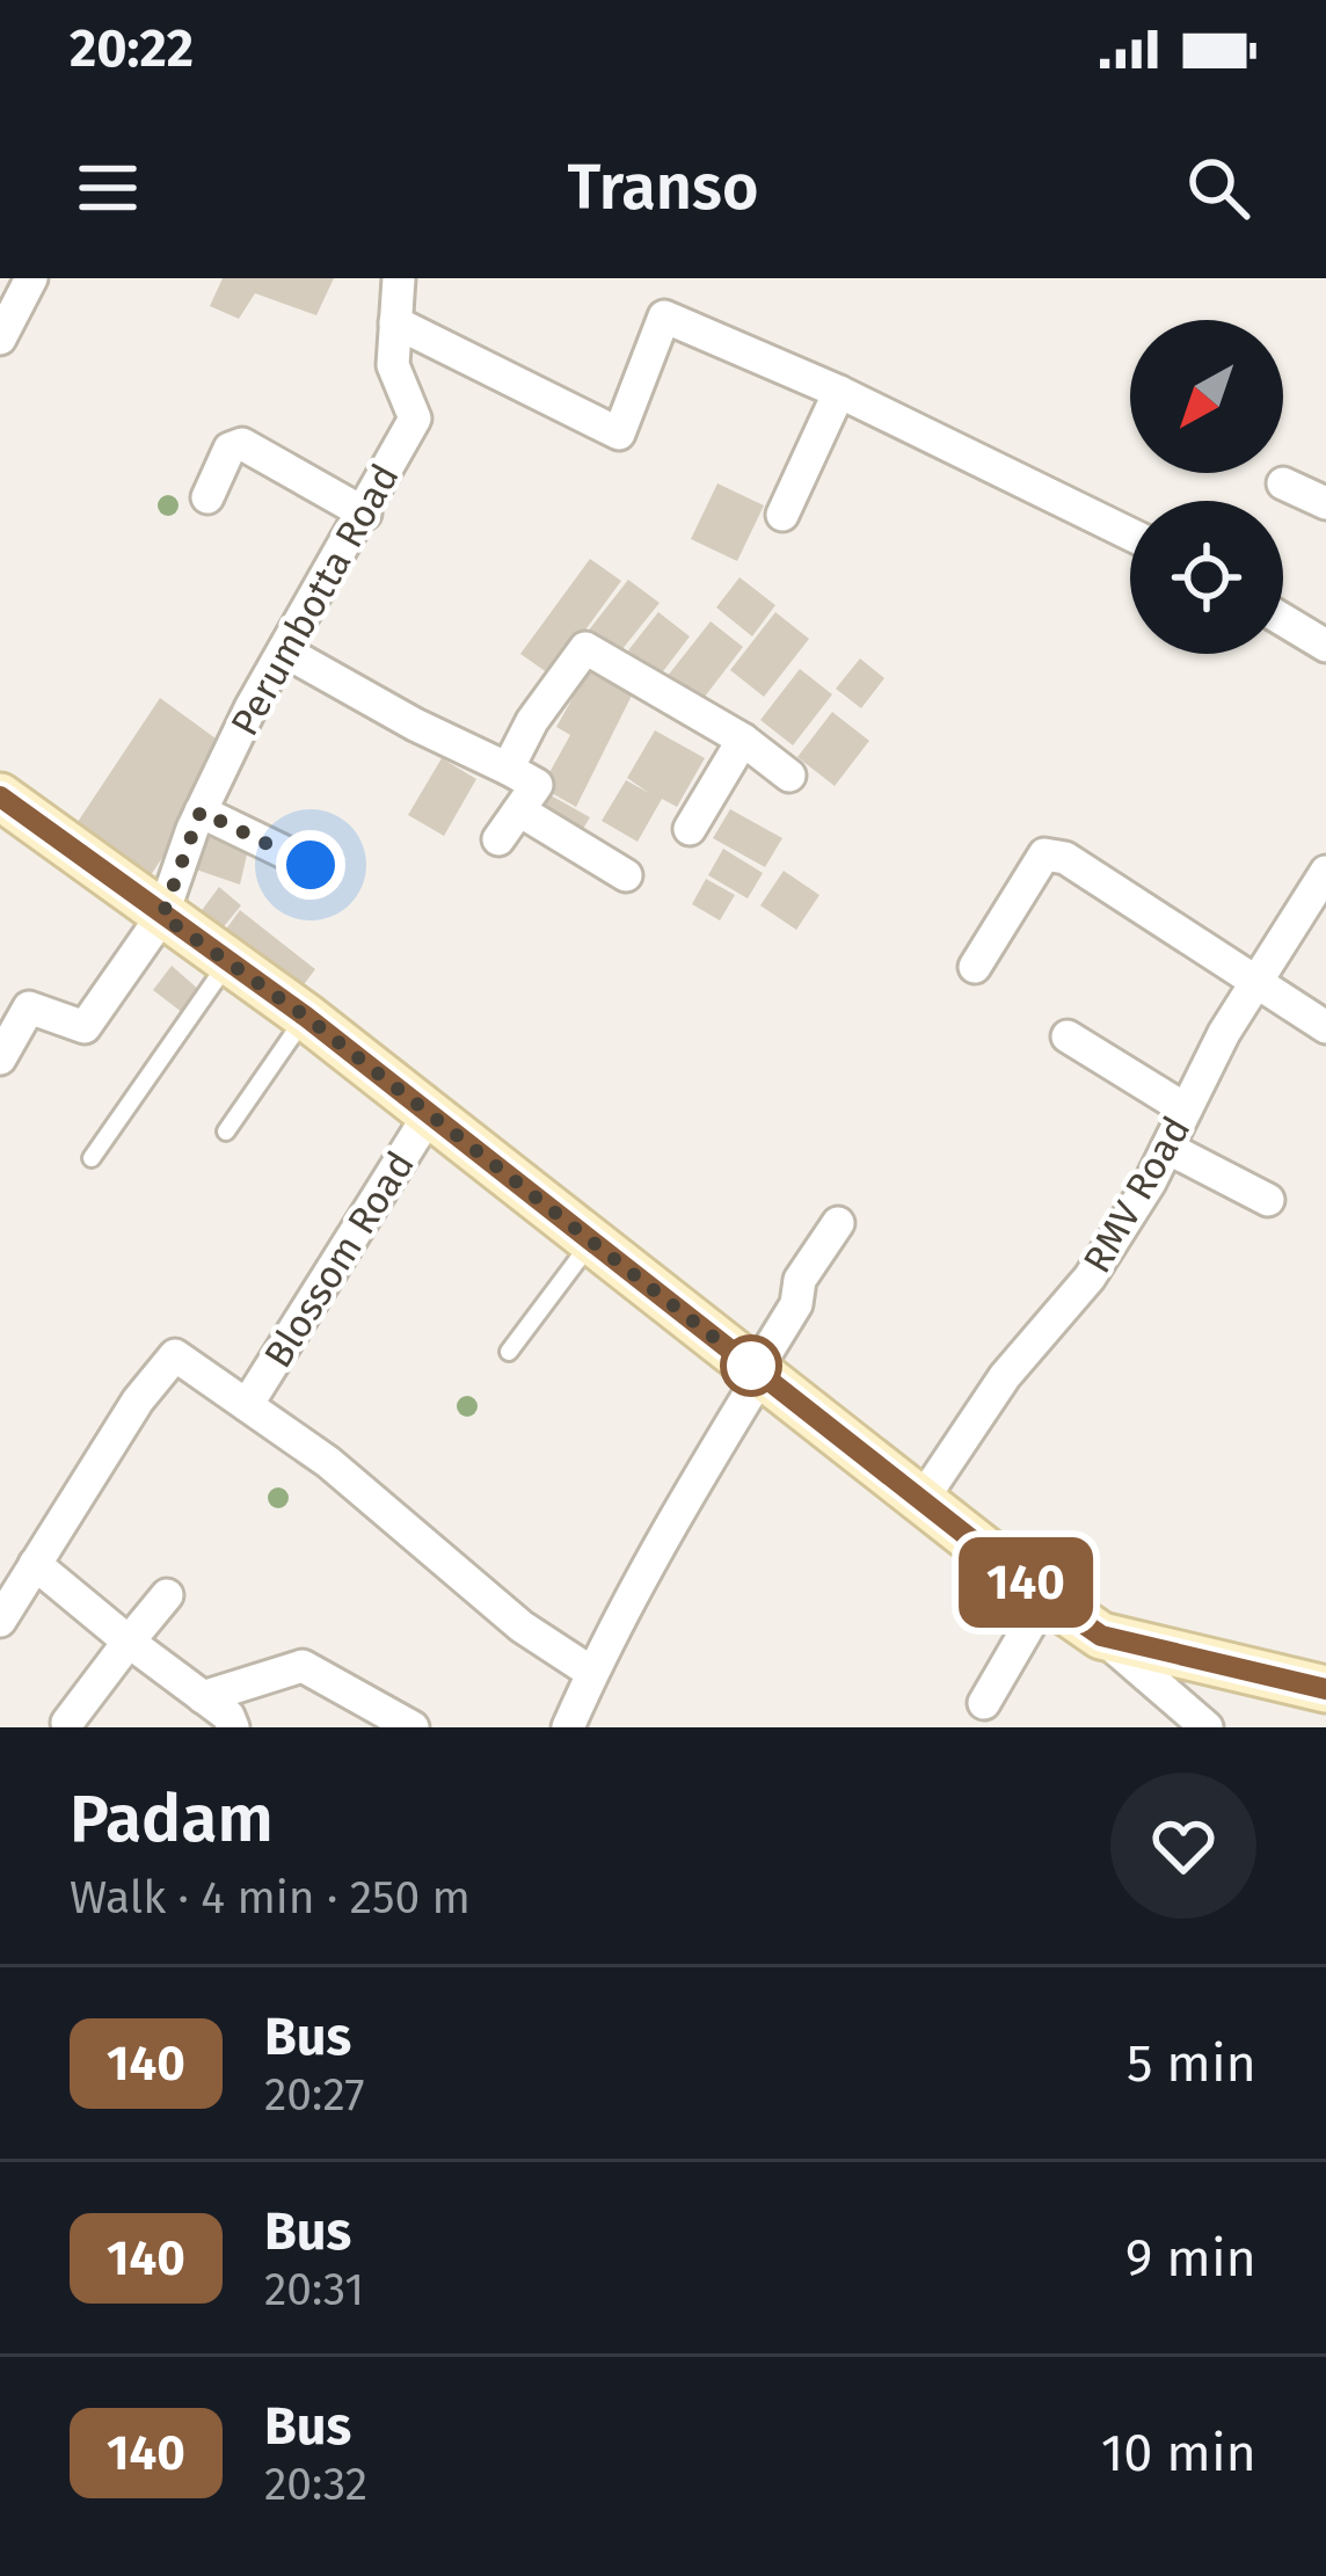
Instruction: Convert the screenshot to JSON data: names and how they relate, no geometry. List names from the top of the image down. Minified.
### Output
{"streets":{"street":["Perumbotta Road","RMV Road","Blossom Road"]},"lines":["bus line 140"],"north":"bottom left","page":{"status":"20:22","header":"Transo","on_map":"140","heading":["Padam","Walk · 4 min · 250 m"],"list":[{"mark":"140","name":"Bus","note":"20:27","value":"5 min"},{"mark":"140","name":"Bus","note":"20:31","value":"9 min"},{"mark":"140","name":"Bus","note":"20:32","value":"10 min"}]}}
